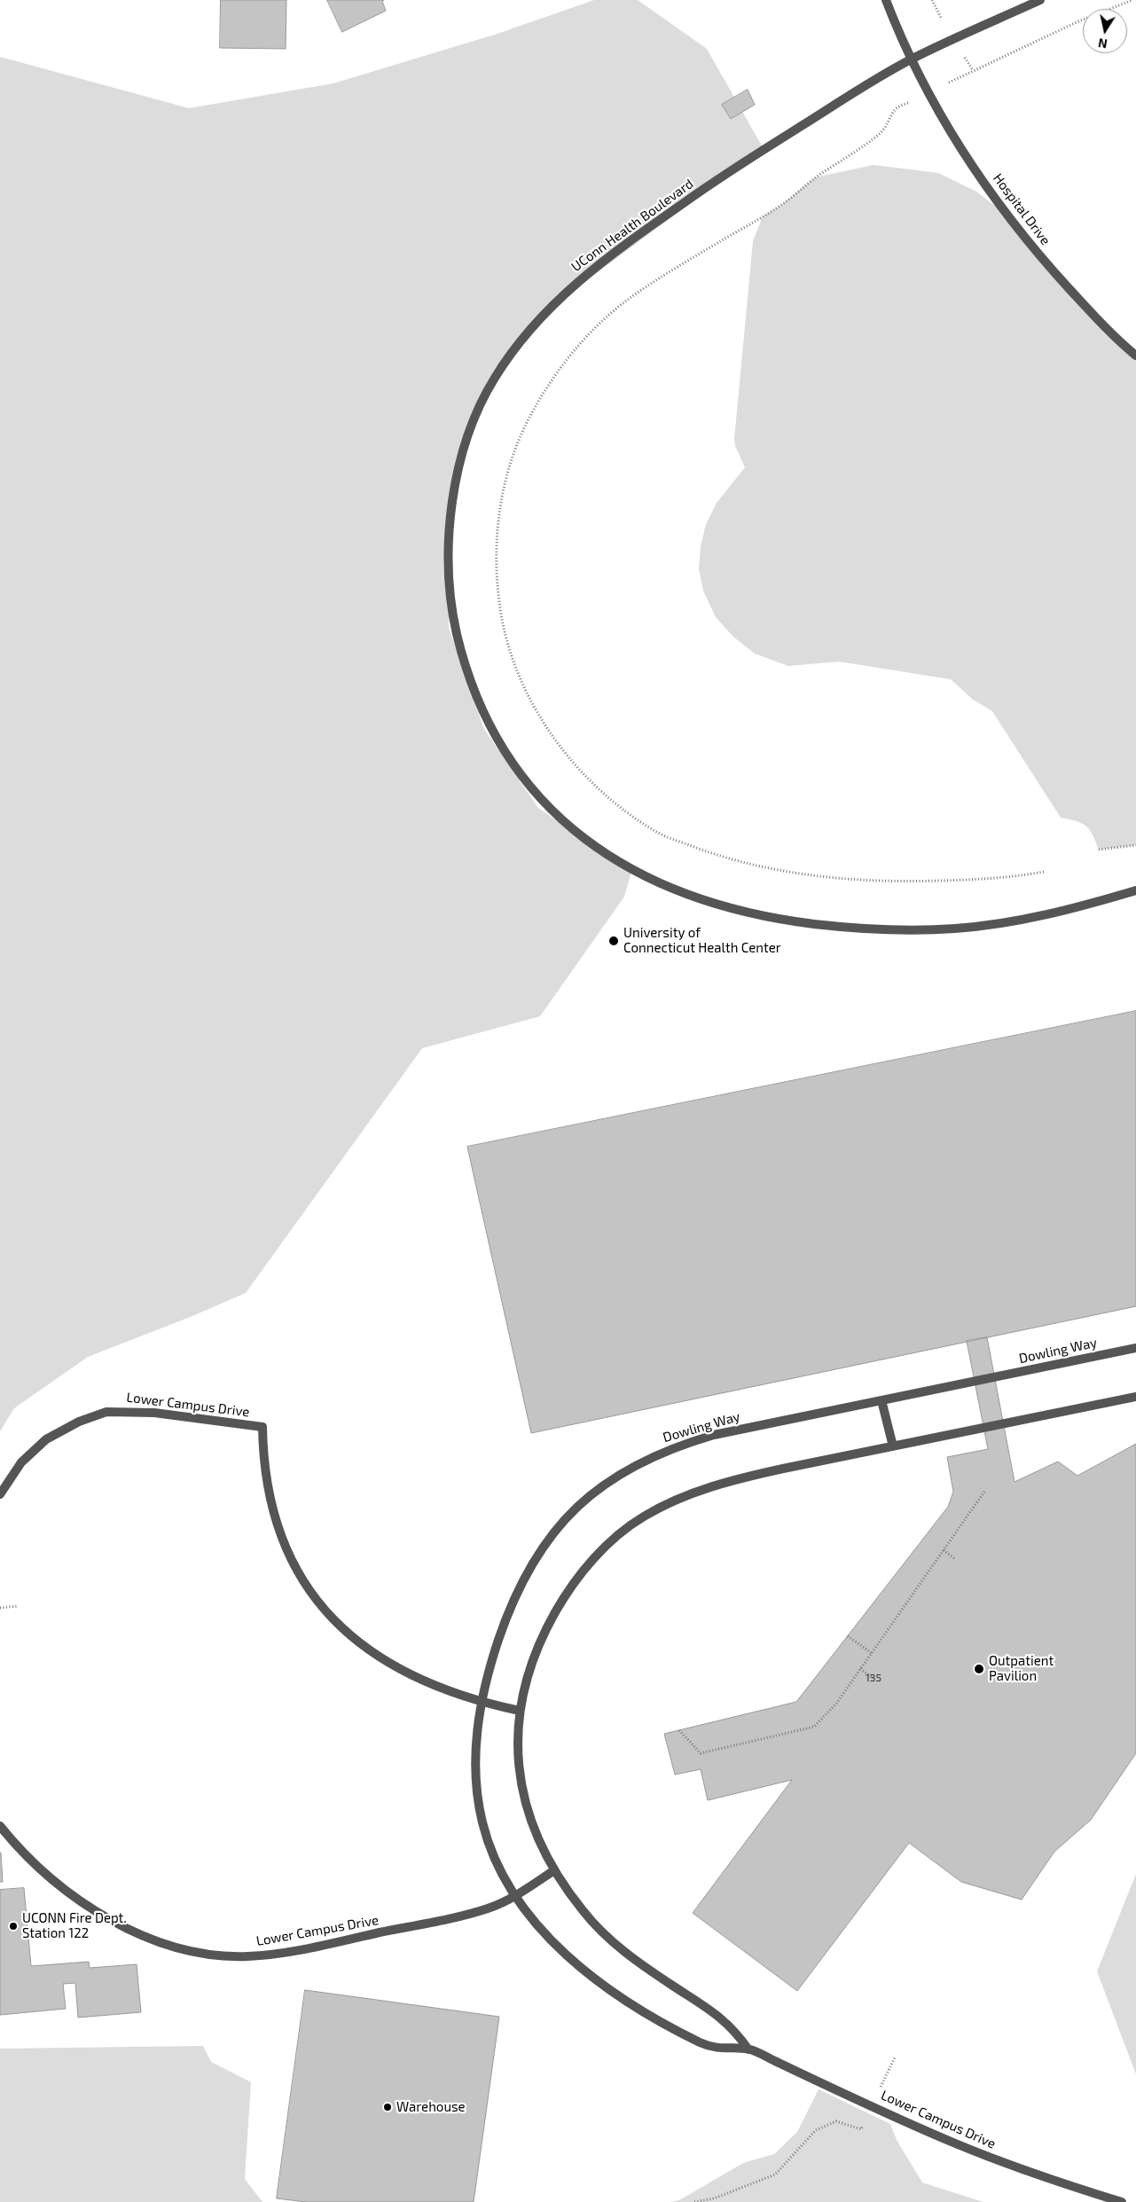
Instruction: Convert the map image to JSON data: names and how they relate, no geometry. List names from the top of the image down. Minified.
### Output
{"streets":{"street":["Hospital Drive","UConn Health Boulevard","Dowling Way","Lower Campus Drive"]},"crossings":[["Hospital Drive","UConn Health Boulevard"],["Dowling Way","Lower Campus Drive"]],"places":["University of Connecticut Health Center","Outpatient Pavilion","UCONN Fire Dept. Station 122","Warehouse"],"house_numbers":["135"],"north":"bottom"}
